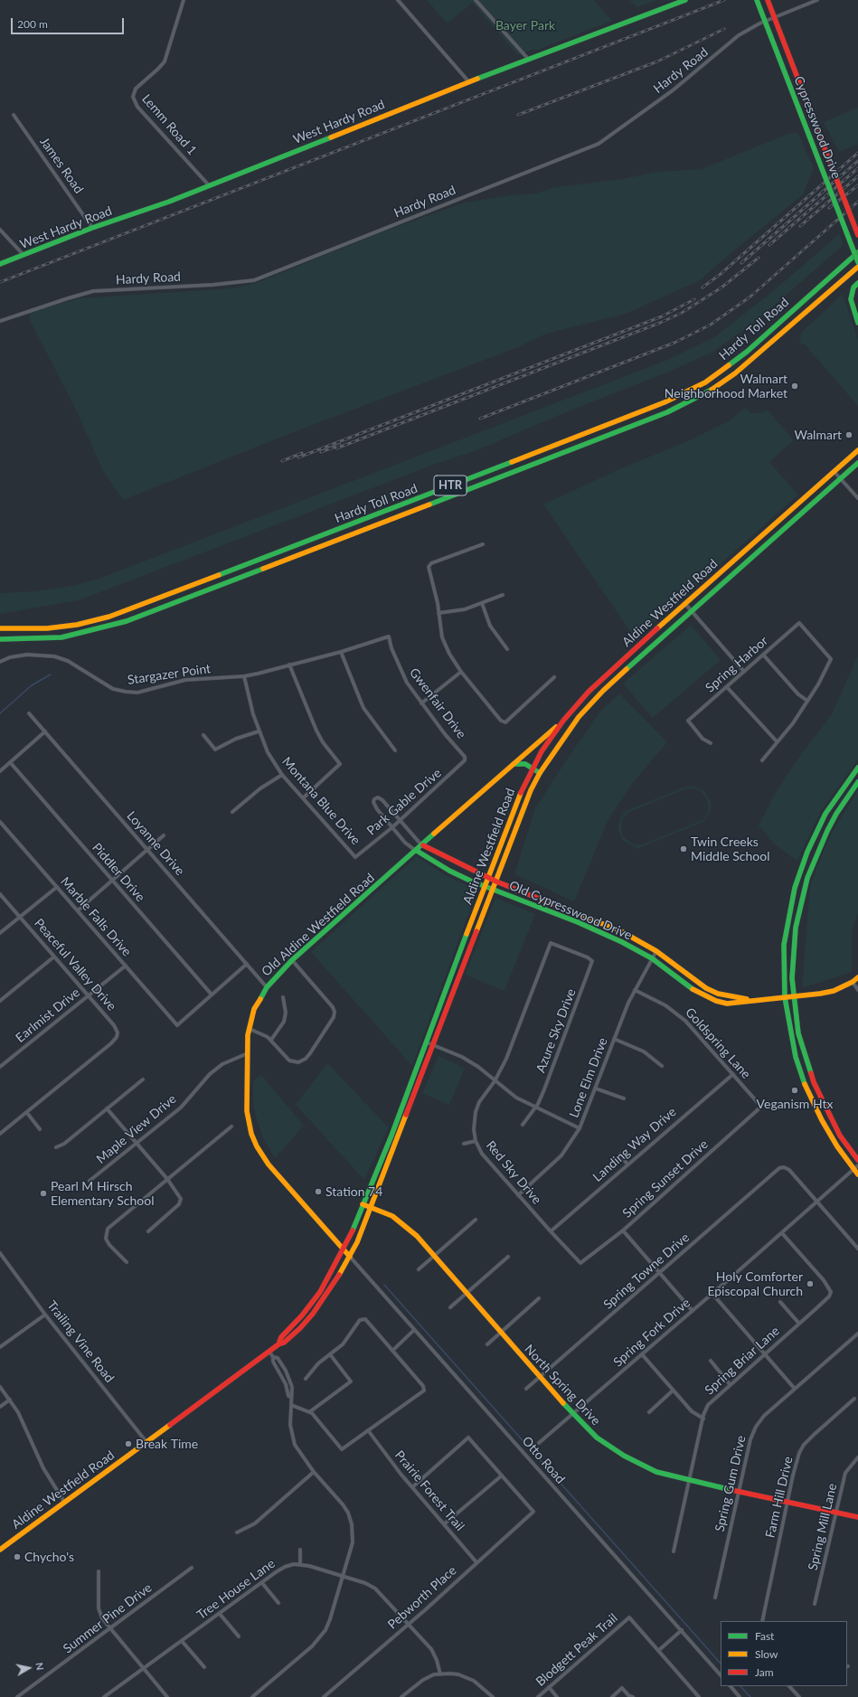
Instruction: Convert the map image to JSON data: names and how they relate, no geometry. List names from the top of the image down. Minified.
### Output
{"streets":{"main road":["West Hardy Road","Cypresswood Drive","Hardy Toll Road","HTR","Aldine Westfield Road","Old Cypresswood Drive","Old Aldine Westfield Road","North Spring Drive"],"street":["Hardy Road","Lemm Road 1","James Road","Spring Harbor","Stargazer Point","Gwenfair Drive","Montana Blue Drive","Park Gable Drive","Loyanne Drive","Piddler Drive","Marble Falls Drive","Peaceful Valley Drive","Earlmist Drive","Azure Sky Drive","Goldspring Lane","Lone Elm Drive","Maple View Drive","Landing Way Drive","Red Sky Drive","Spring Sunset Drive","Spring Towne Drive","Spring Fork Drive","Trailing Vine Road","Spring Briar Lane","Otto Road","Spring Gum Drive","Prairie Forest Trail","Farm Hill Drive","Spring Mill Lane","Tree House Lane","Pebworth Place","Summer Pine Drive","Blodgett Peak Trail"]},"crossings":[["West Hardy Road","Lemm Road 1"],["West Hardy Road","James Road"],["Aldine Westfield Road","Old Cypresswood Drive"],["Aldine Westfield Road","Old Aldine Westfield Road"],["Aldine Westfield Road","Trailing Vine Road"],["Aldine Westfield Road","North Spring Drive"],["Aldine Westfield Road","Otto Road"],["Stargazer Point","Gwenfair Drive"],["Stargazer Point","Montana Blue Drive"],["Gwenfair Drive","Park Gable Drive"],["Montana Blue Drive","Park Gable Drive"],["Loyanne Drive","Old Aldine Westfield Road"],["Piddler Drive","Marble Falls Drive"],["Old Cypresswood Drive","Old Aldine Westfield Road"],["Old Cypresswood Drive","Lone Elm Drive"],["Marble Falls Drive","Earlmist Drive"],["Old Aldine Westfield Road","Maple View Drive"],["Old Aldine Westfield Road","Otto Road"],["Peaceful Valley Drive","Earlmist Drive"],["Azure Sky Drive","Red Sky Drive"],["Goldspring Lane","Lone Elm Drive"],["Goldspring Lane","Landing Way Drive"],["Goldspring Lane","Spring Sunset Drive"],["Lone Elm Drive","Red Sky Drive"],["Landing Way Drive","Red Sky Drive"],["Red Sky Drive","Spring Sunset Drive"],["Spring Towne Drive","Spring Fork Drive"],["Spring Towne Drive","North Spring Drive"],["Spring Fork Drive","Spring Briar Lane"],["Spring Fork Drive","North Spring Drive"],["Spring Briar Lane","North Spring Drive"],["North Spring Drive","Spring Gum Drive"],["North Spring Drive","Farm Hill Drive"],["North Spring Drive","Spring Mill Lane"],["Prairie Forest Trail","Pebworth Place"],["Tree House Lane","Pebworth Place"]],"parks":["Bayer Park"],"places":["Walmart Neighborhood Market","Walmart","Twin Creeks Middle School","Veganism Htx","Station 74","Pearl M Hirsch Elementary School","Holy Comforter Episcopal Church","Break Time","Chycho's"],"legend":["Fast","Slow","Jam"],"scale_bar":"200 m","north":"right"}
